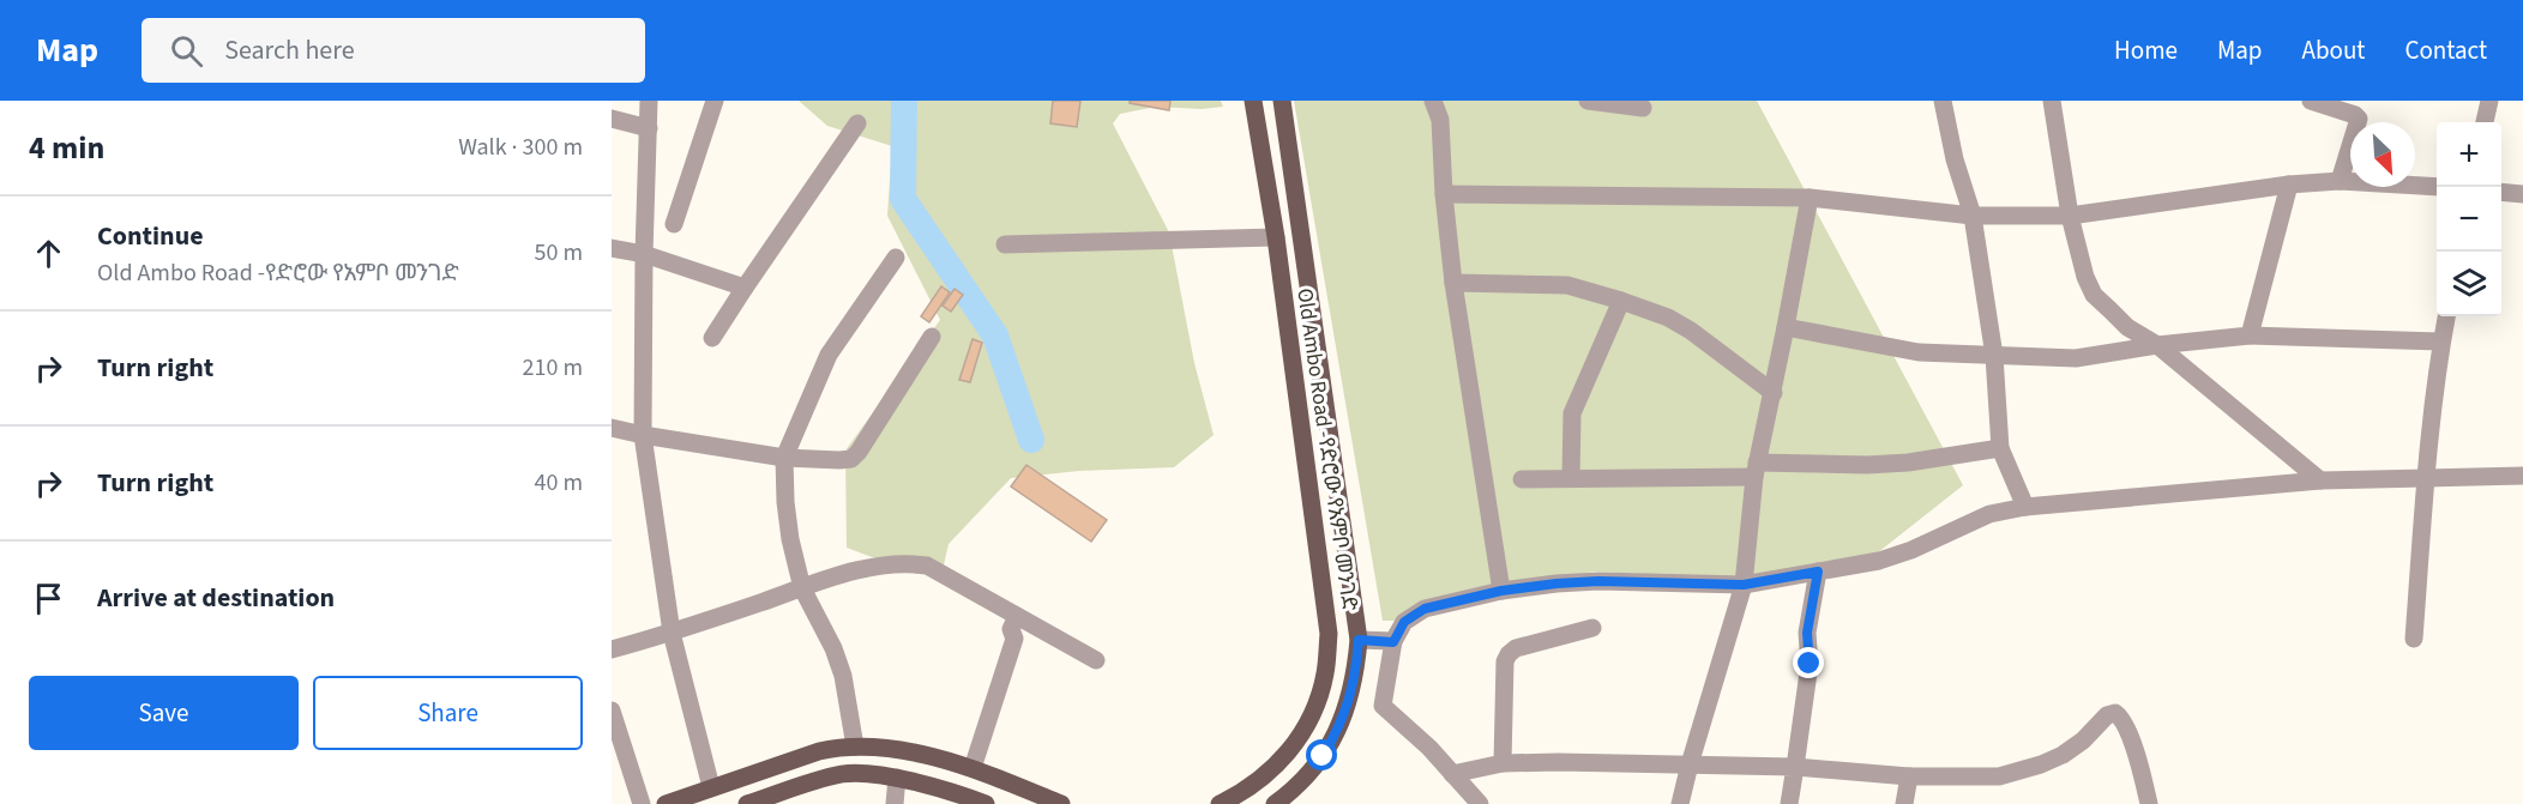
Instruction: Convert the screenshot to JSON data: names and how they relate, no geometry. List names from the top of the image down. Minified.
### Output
{"streets":{"main road":["Old Ambo Road -የድሮው የአምቦ መንገድ"]},"north":"bottom right","page":{"header":"Map","search":"Search here","nav":["Home","Map","About","Contact"],"heading":["4 min","Walk · 300 m"],"map_buttons":["+","−"],"list":[["Continue","Old Ambo Road -የድሮው የአምቦ መንገድ","50 m"],["Turn right","210 m"],["Turn right","40 m"],"Arrive at destination"],"buttons":["Save","Share"]}}
